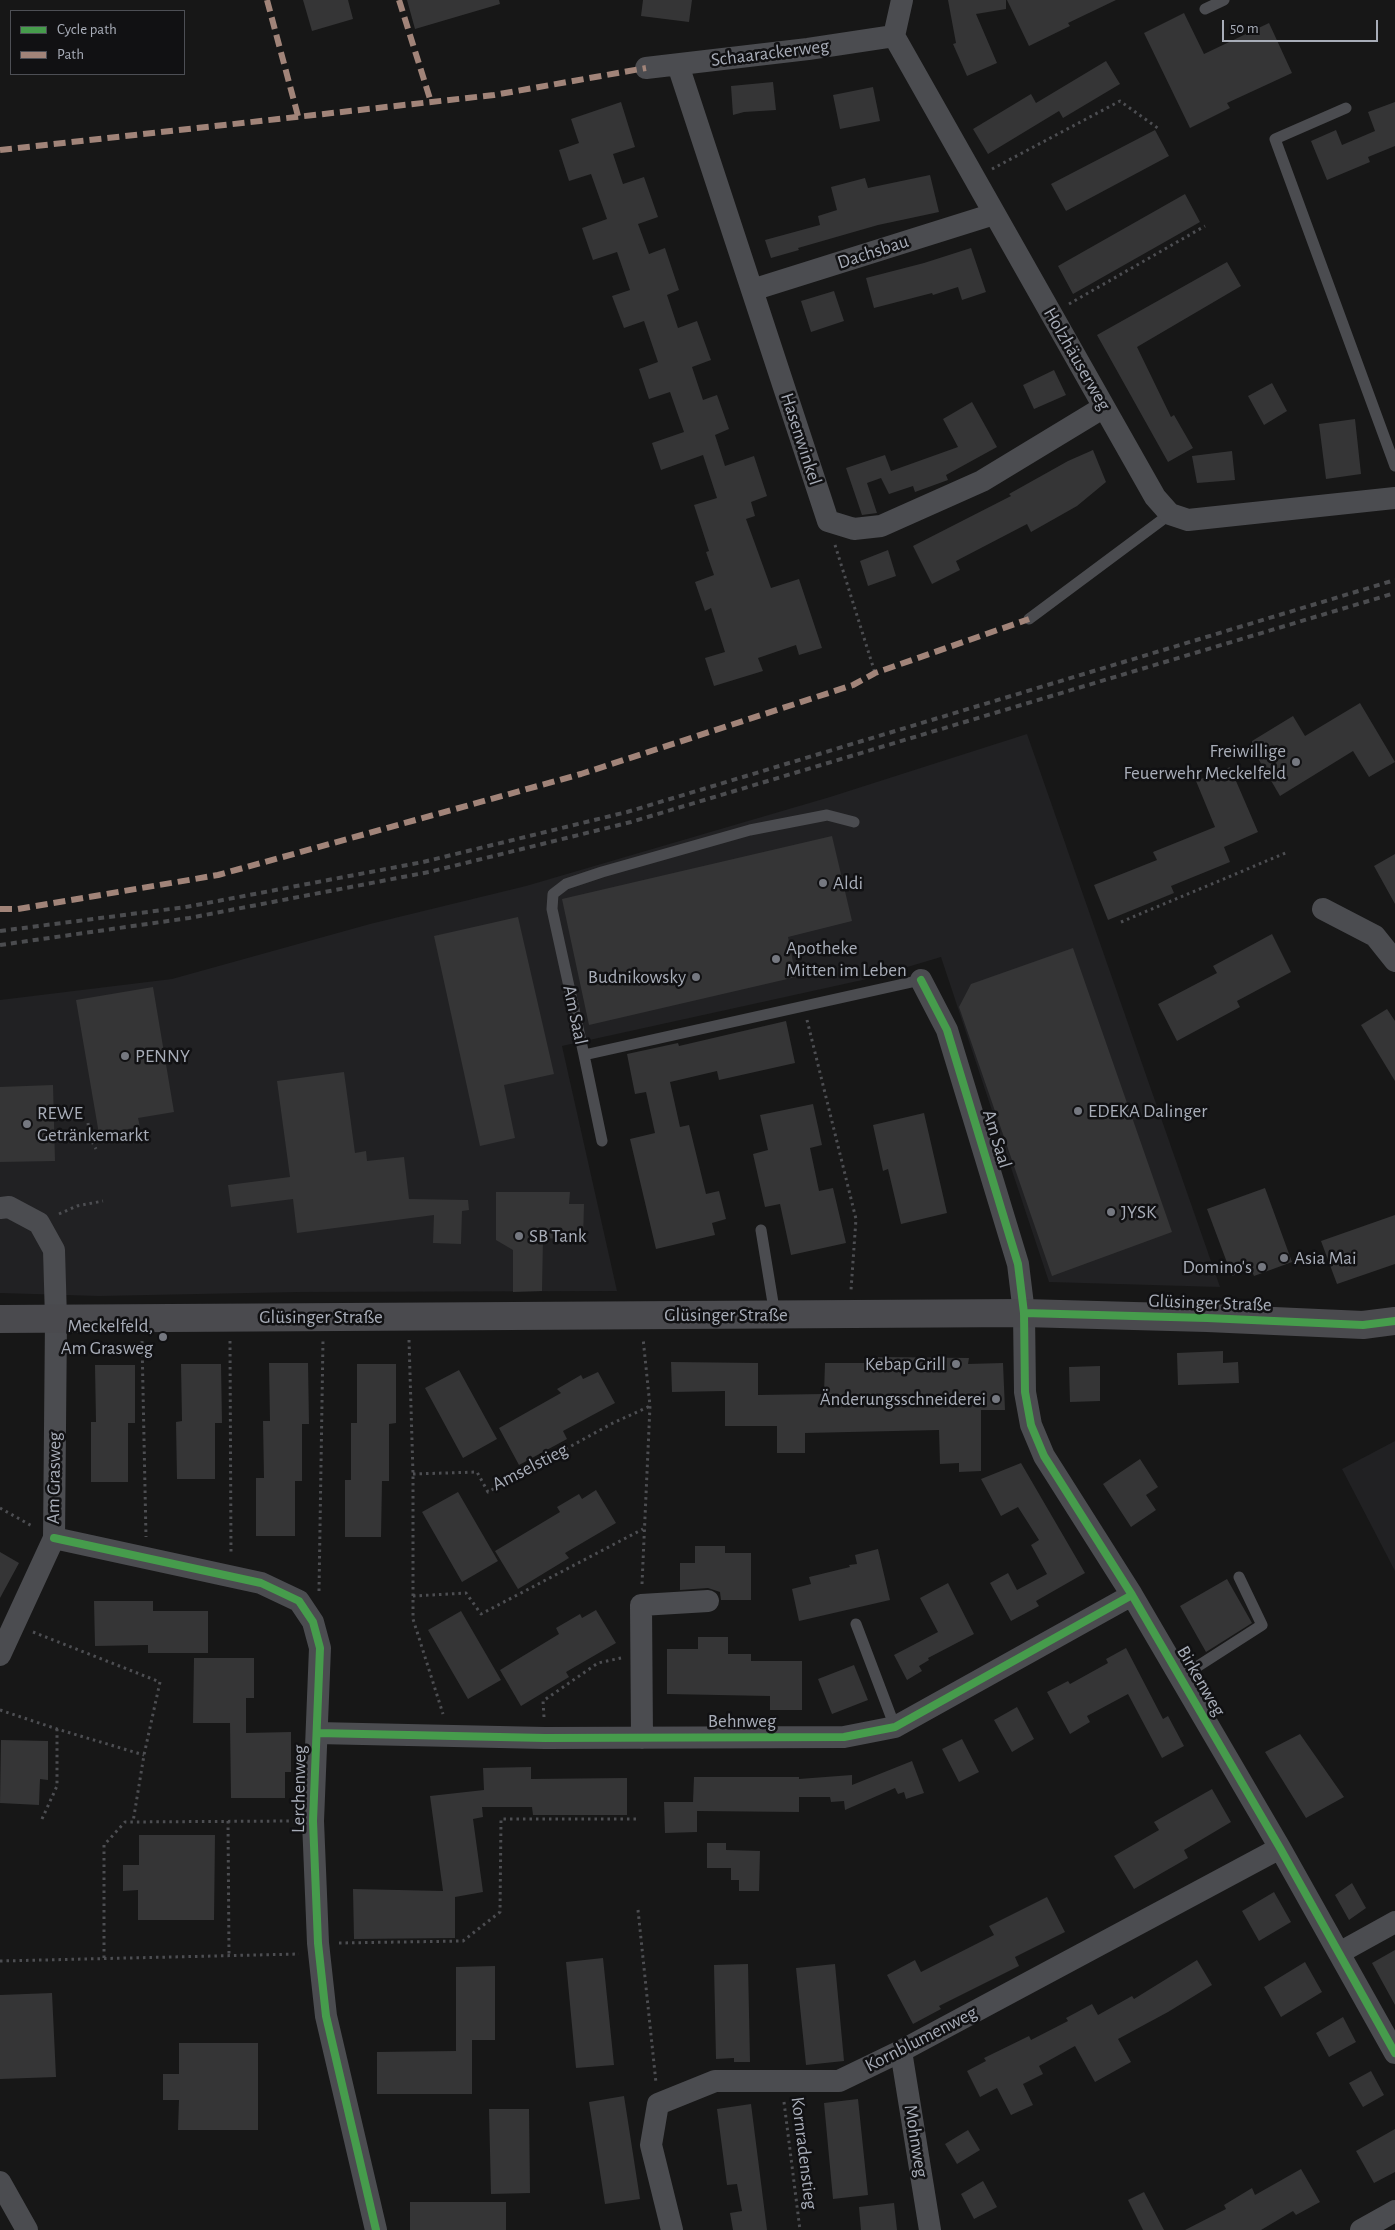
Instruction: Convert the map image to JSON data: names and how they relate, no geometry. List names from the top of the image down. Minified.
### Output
{"streets":{"main road":["Glüsinger Straße"],"street":["Schaarackerweg","Dachsbau","Holzhäuserweg","Hasenwinkel","Am Saal","Am Grasweg","Birkenweg","Behnweg","Lerchenweg","Kornblumenweg","Mohnweg"],"path":["Amselstieg","Kornradenstieg"]},"crossings":[["Schaarackerweg","Holzhäuserweg"],["Schaarackerweg","Hasenwinkel"],["Dachsbau","Holzhäuserweg"],["Dachsbau","Hasenwinkel"],["Am Saal","Glüsinger Straße"],["Am Saal","Birkenweg"],["Glüsinger Straße","Am Grasweg"],["Glüsinger Straße","Birkenweg"],["Am Grasweg","Lerchenweg"],["Birkenweg","Behnweg"],["Birkenweg","Kornblumenweg"],["Behnweg","Lerchenweg"],["Kornblumenweg","Mohnweg"],["Kornblumenweg","Kornradenstieg"]],"places":["Freiwillige Feuerwehr Meckelfeld","Aldi","Apotheke Mitten im Leben","Budnikowsky","PENNY","EDEKA Dalinger","REWE Getränkemarkt","JYSK","SB Tank","Asia Mai","Domino's","Meckelfeld, Am Grasweg","Kebap Grill","Änderungsschneiderei"],"legend":["Cycle path","Path"],"scale_bar":"50 m"}
